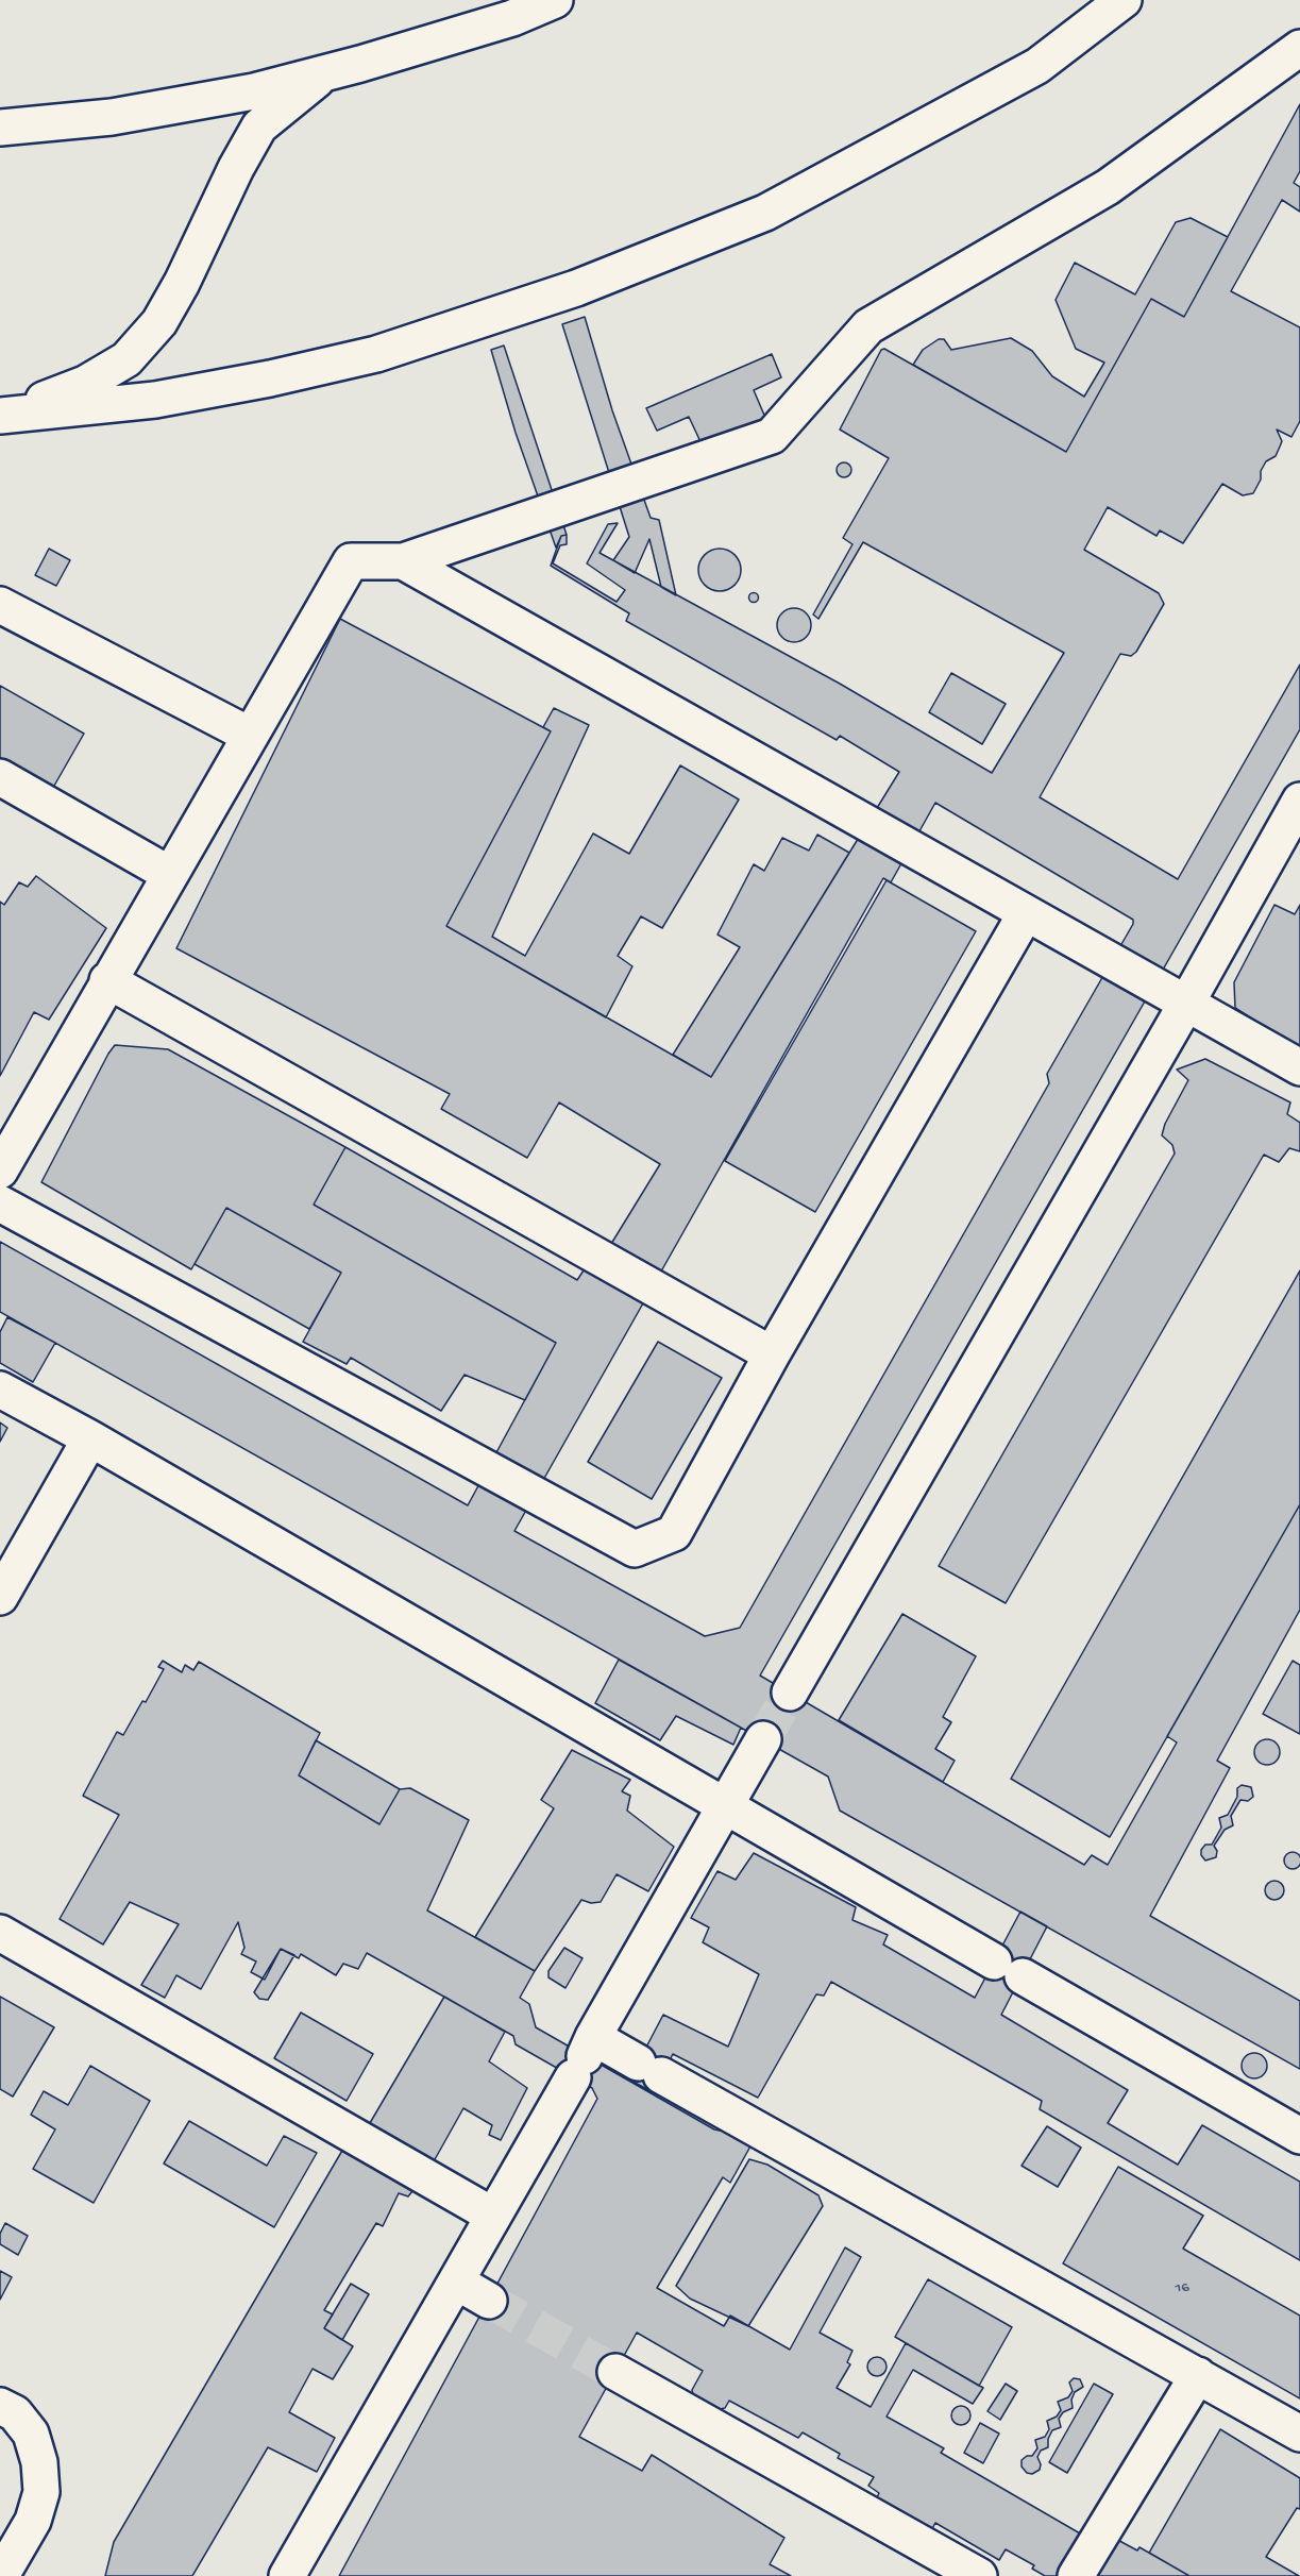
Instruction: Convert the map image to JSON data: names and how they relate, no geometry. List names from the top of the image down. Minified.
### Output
{"house_numbers":["16"]}
